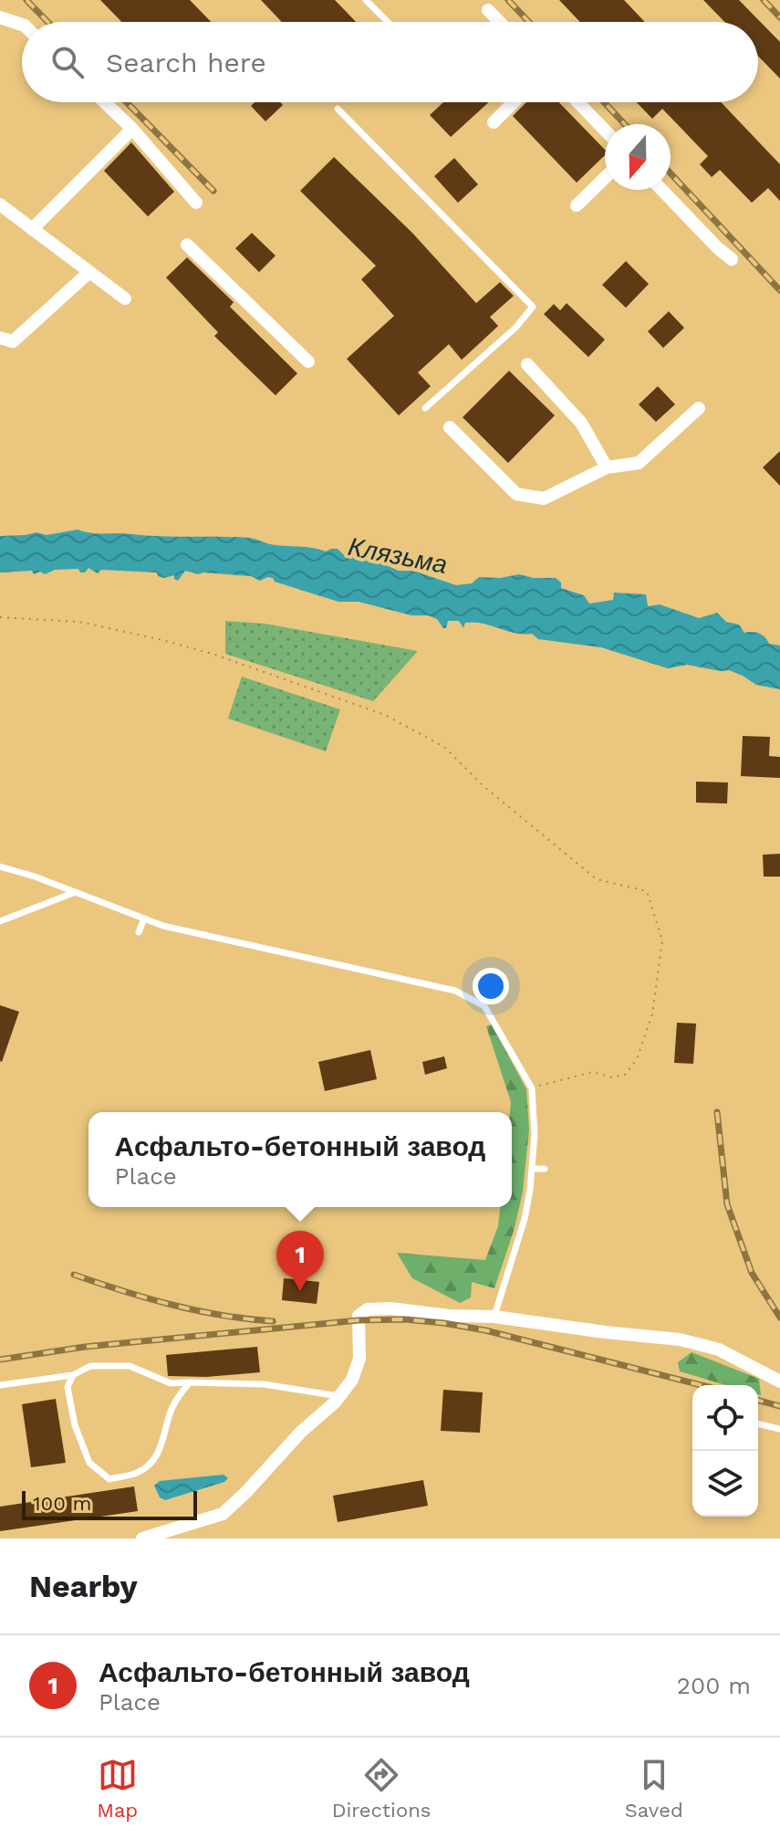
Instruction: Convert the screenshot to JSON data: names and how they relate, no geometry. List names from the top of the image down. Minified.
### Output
{"water":["Клязьма"],"scale_bar":"100 m","north":"bottom","page":{"search":"Search here","popup":["Асфальто-бетонный завод","Place"],"pins":"1","scale":"100 m","heading":"Nearby","list":[{"mark":"1","name":"Асфальто-бетонный завод","note":"Place","value":"200 m"}],"nav":["Map","Directions","Saved"]}}
